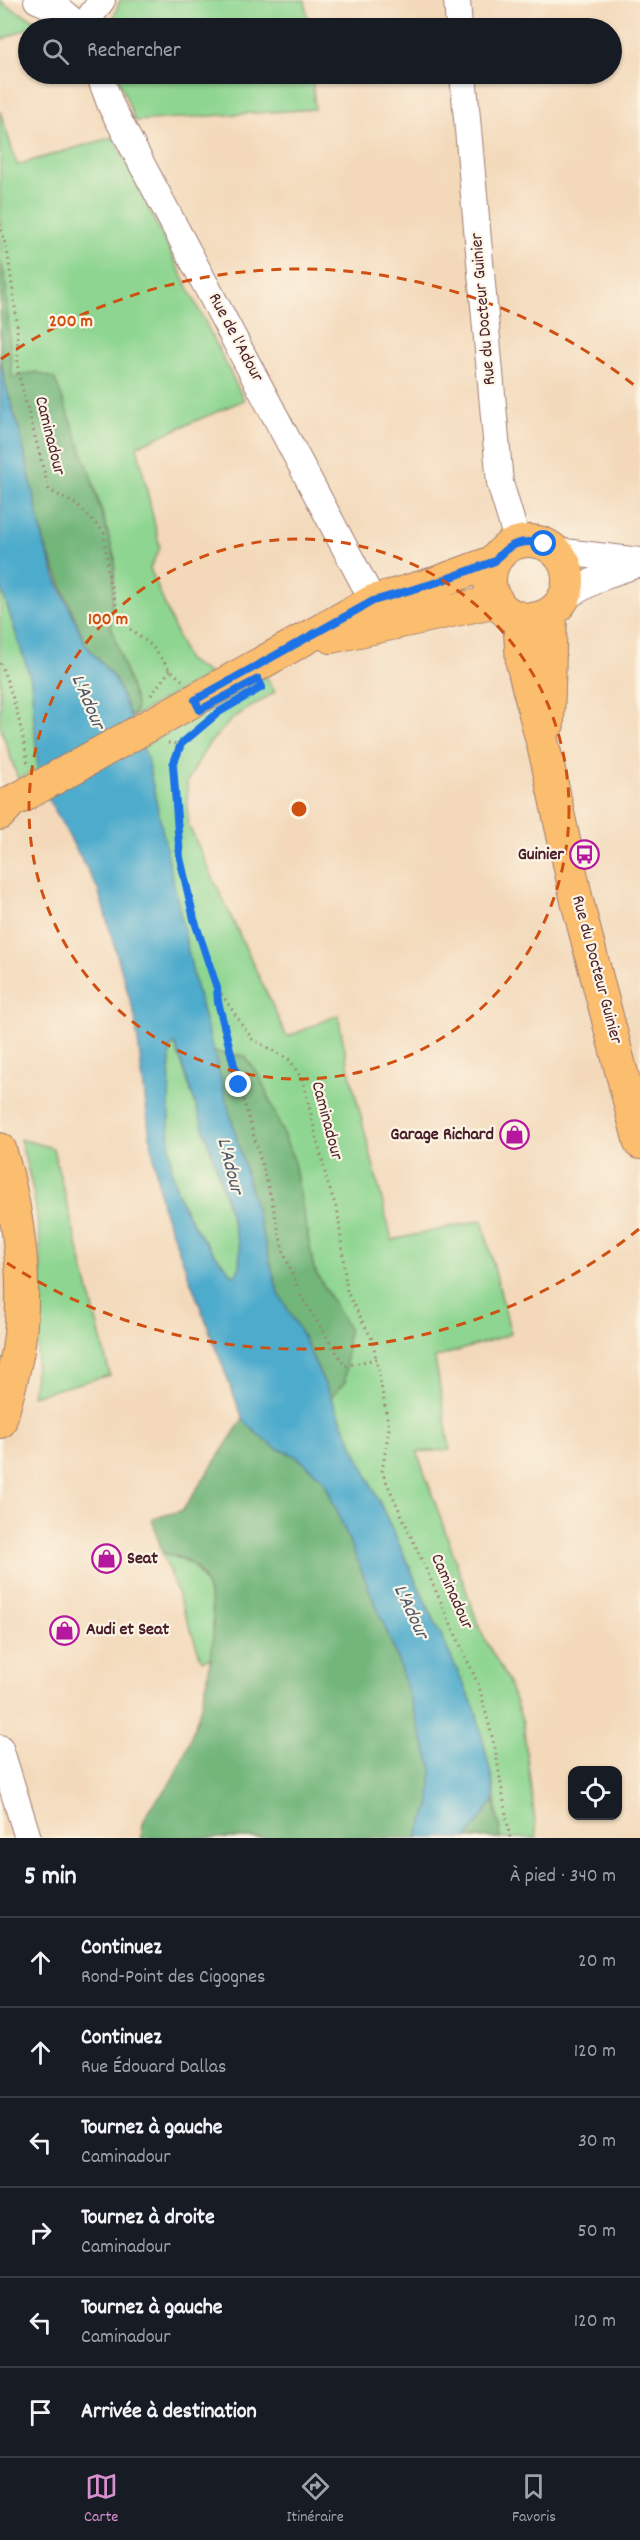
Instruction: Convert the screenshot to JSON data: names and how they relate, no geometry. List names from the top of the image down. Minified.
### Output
{"streets":{"main road":["Rue du Docteur Guinier"],"street":["Rue de l'Adour"],"path":["Caminadour"]},"water":["L'Adour"],"places":{"bus stop":["Guinier"],"shop":["Garage Richard","Seat","Audi et Seat"]},"page":{"search":"Rechercher","heading":["5 min","À pied · 340 m"],"list":[["Continuez","Rond-Point des Cigognes","20 m"],["Continuez","Rue Édouard Dallas","120 m"],["Tournez à gauche","Caminadour","30 m"],["Tournez à droite","Caminadour","50 m"],["Tournez à gauche","Caminadour","120 m"],"Arrivée à destination"],"nav":["Carte","Itinéraire","Favoris"]},"rings":["200 m","100 m"]}
